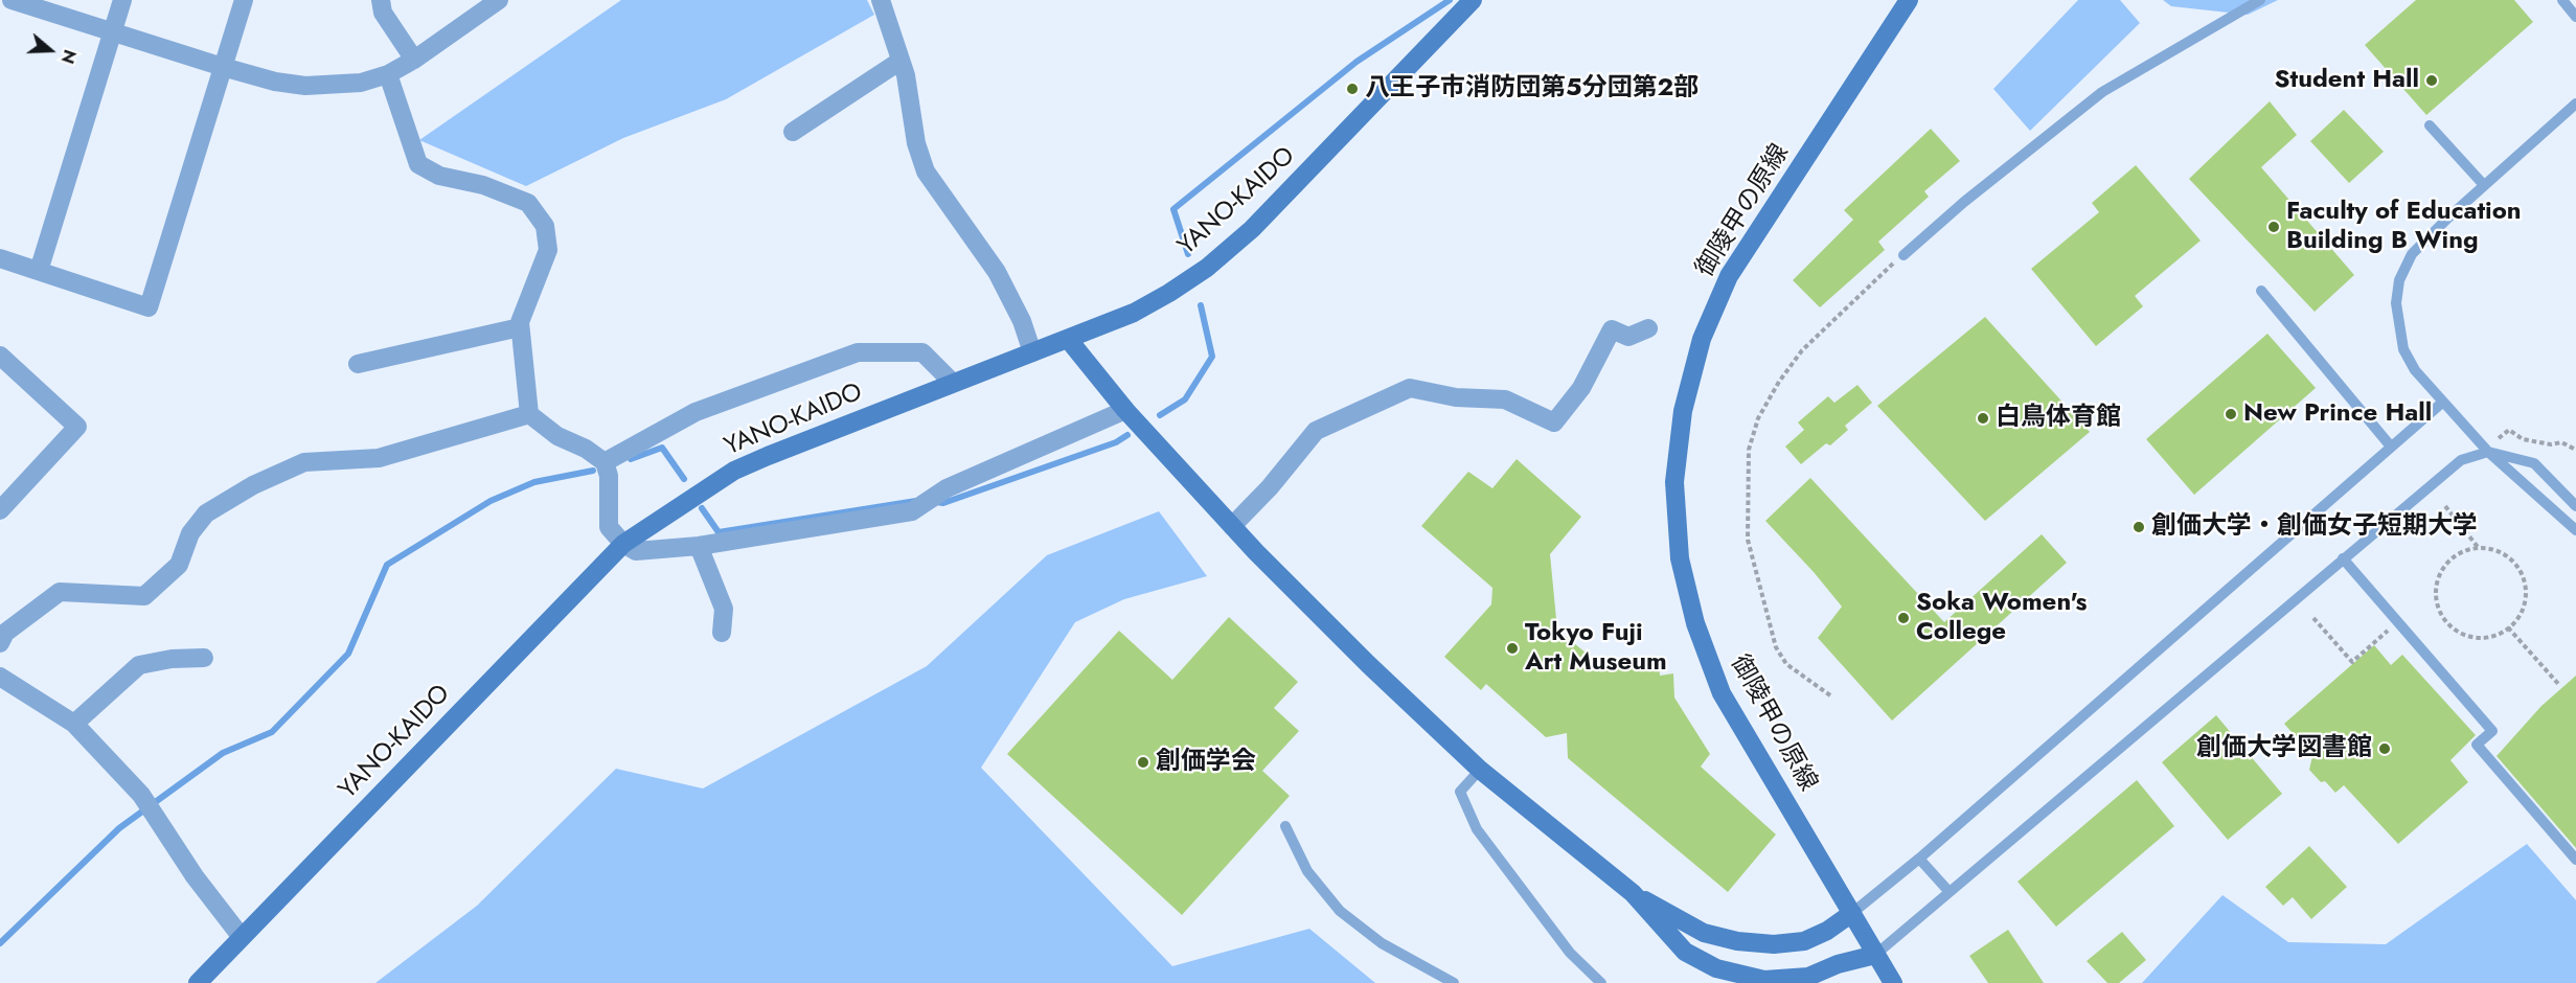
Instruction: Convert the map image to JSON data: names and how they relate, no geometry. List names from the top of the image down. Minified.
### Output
{"streets":{"street":["YANO-KAIDO","御陵甲の原線"]},"places":["Student Hall","八王子市消防団第5分団第2部","Faculty of Education Building B Wing","New Prince Hall","白鳥体育館","創価大学・創価女子短期大学","Soka Women's College","Tokyo Fuji Art Museum","創価大学図書館","創価学会"],"north":"right"}
